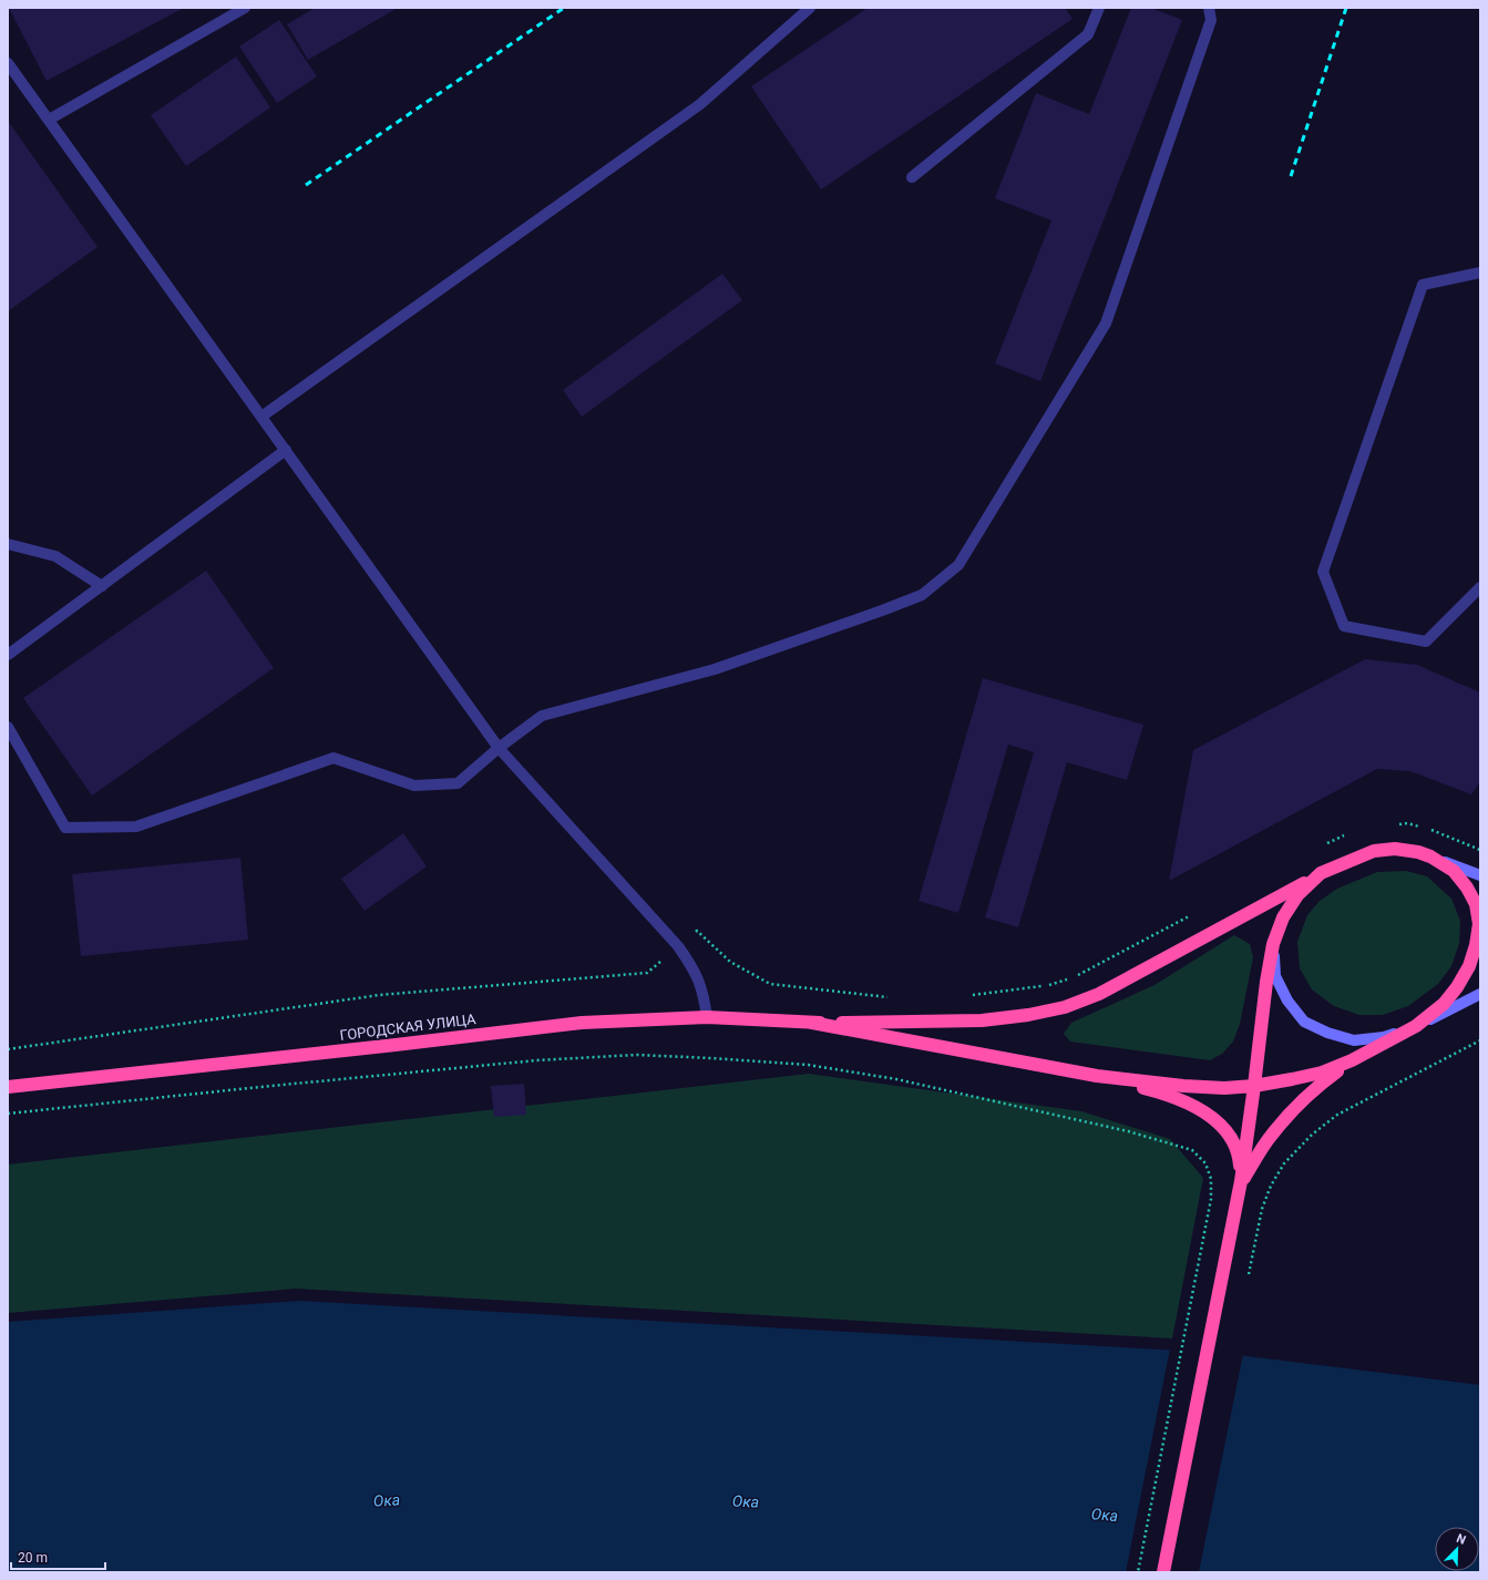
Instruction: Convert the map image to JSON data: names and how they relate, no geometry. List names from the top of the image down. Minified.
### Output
{"streets":{"highway":["ГОРОДСКАЯ УЛИЦА"]},"water":["Ока"],"scale_bar":"20 m","north":"top right"}
